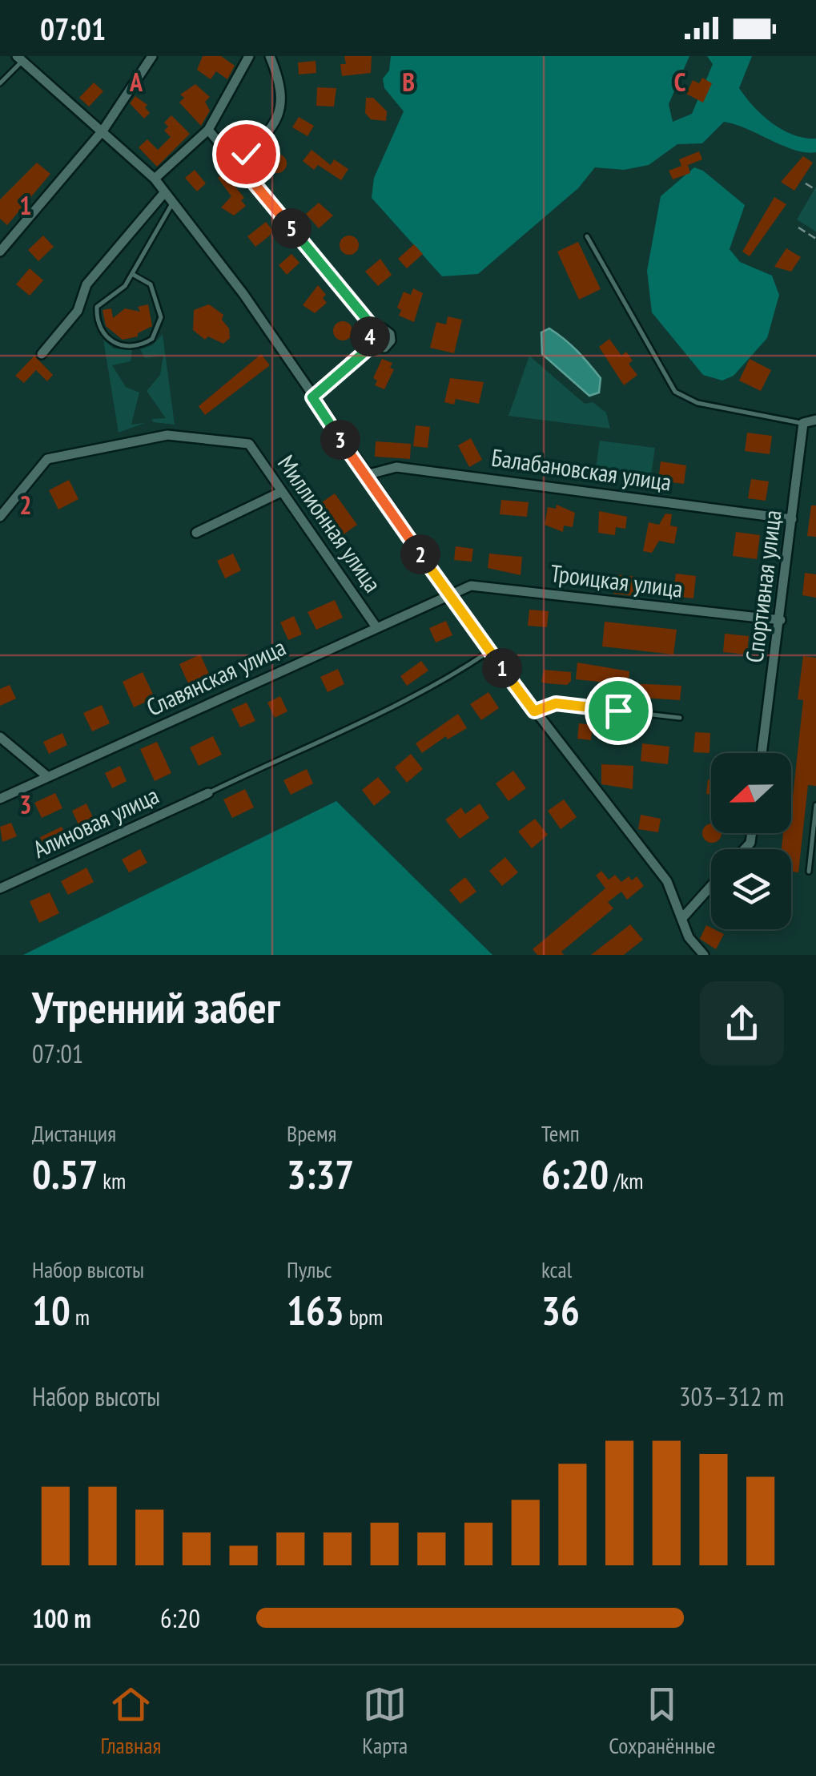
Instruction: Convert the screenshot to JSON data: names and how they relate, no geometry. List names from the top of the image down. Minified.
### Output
{"streets":{"street":["Балабановская улица","Миллионная улица","Троицкая улица","Спортивная улица","Славянская улица","Алиновая улица"]},"crossings":[["Балабановская улица","Спортивная улица"],["Миллионная улица","Славянская улица"],["Троицкая улица","Спортивная улица"],["Троицкая улица","Славянская улица"]],"north":"left","page":{"status":"07:01","pins":["5","4","3","2","1"],"heading":["Утренний забег","07:01"],"stats":[["Дистанция","0.57 km"],["Время","3:37"],["Темп","6:20 /km"],["Набор высоты","10 m"],["Пульс","163 bpm"],["kcal","36"]],"chart":["Набор высоты","303–312 m"],"list":[{"name":"100 m","note":"6:20"}],"tabs":["Главная","Карта","Сохранённые"]},"grid":{"columns":["A","B","C"],"rows":["1","2","3"]}}
